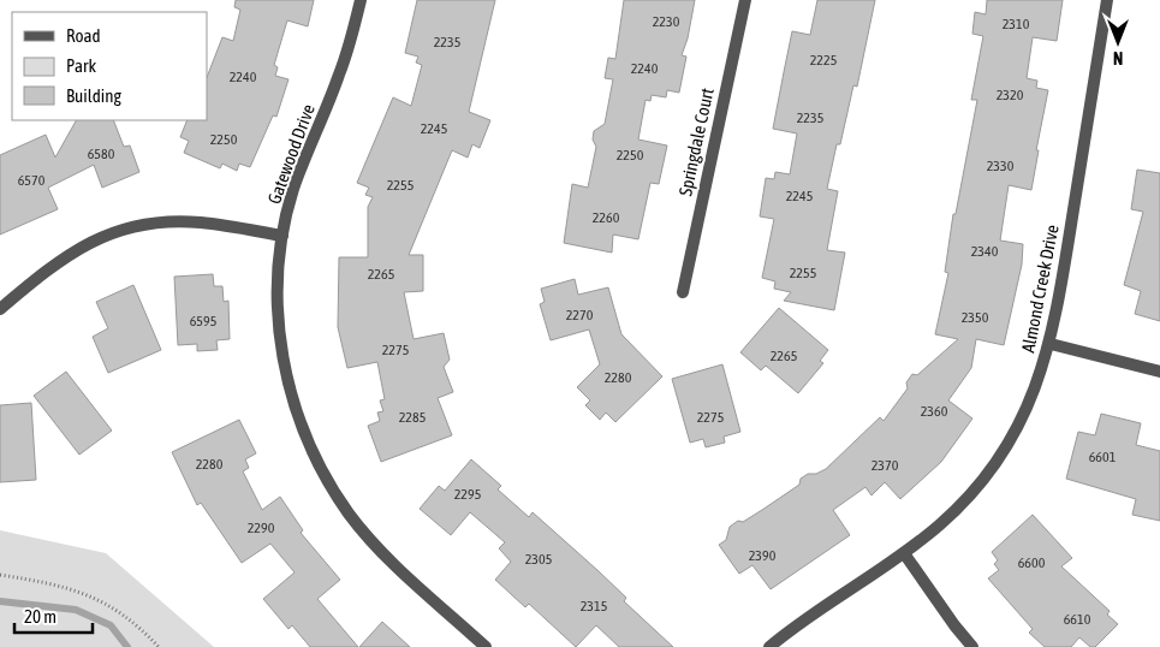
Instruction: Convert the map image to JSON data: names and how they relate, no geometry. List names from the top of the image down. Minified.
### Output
{"streets":{"street":["Springdale Court","Gatewood Drive","Almond Creek Drive"]},"house_numbers":["2230","2310","2235","2225","2240","2240","2320","2235","2245","2250","6580","2250","2330","6570","2255","2245","2260","2340","2255","2265","2270","2350","6595","2275","2265","2280","2360","2285","2275","6601","2280","2370","2295","2290","2390","2305","6600","2315","6610"],"legend":["Road","Park","Building"],"scale_bar":"20 m","north":"bottom"}
